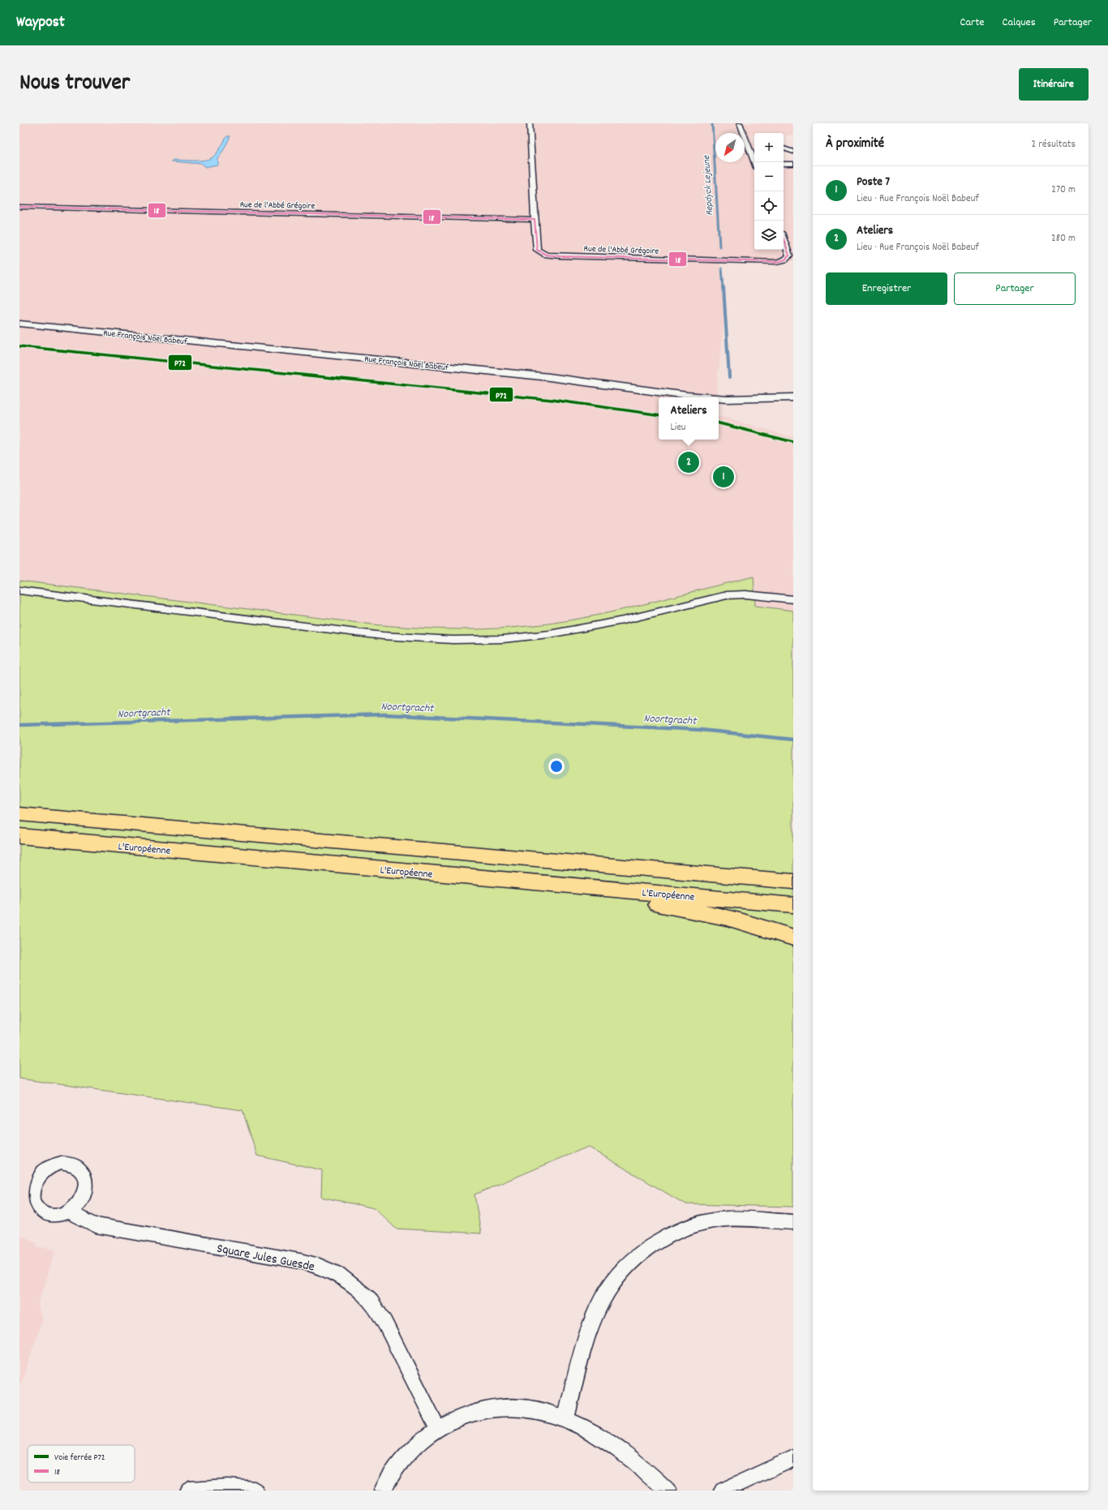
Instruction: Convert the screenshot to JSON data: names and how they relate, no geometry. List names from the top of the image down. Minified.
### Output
{"streets":{"highway":["L'Européenne"],"street":["Rue de l'Abbé Grégoire","Rue François Noël Babeuf","Square Jules Guesde"]},"water":["Repdyck Lejeune","Noortgracht"],"lines":["transit line 18","rail line P72"],"legend":["Voie ferrée P72","18"],"north":"bottom left","page":{"header":"Waypost","nav":["Carte","Calques","Partager"],"title":"Nous trouver","buttons":["Itinéraire",["Enregistrer","Partager"]],"heading":["À proximité","2 résultats"],"map_buttons":["+","−"],"list":[{"mark":"1","name":"Poste 7","note":"Lieu · Rue François Noël Babeuf","value":"270 m"},{"mark":"2","name":"Ateliers","note":"Lieu · Rue François Noël Babeuf","value":"280 m"}],"popup":["Ateliers","Lieu"],"pins":["2","1"]}}
